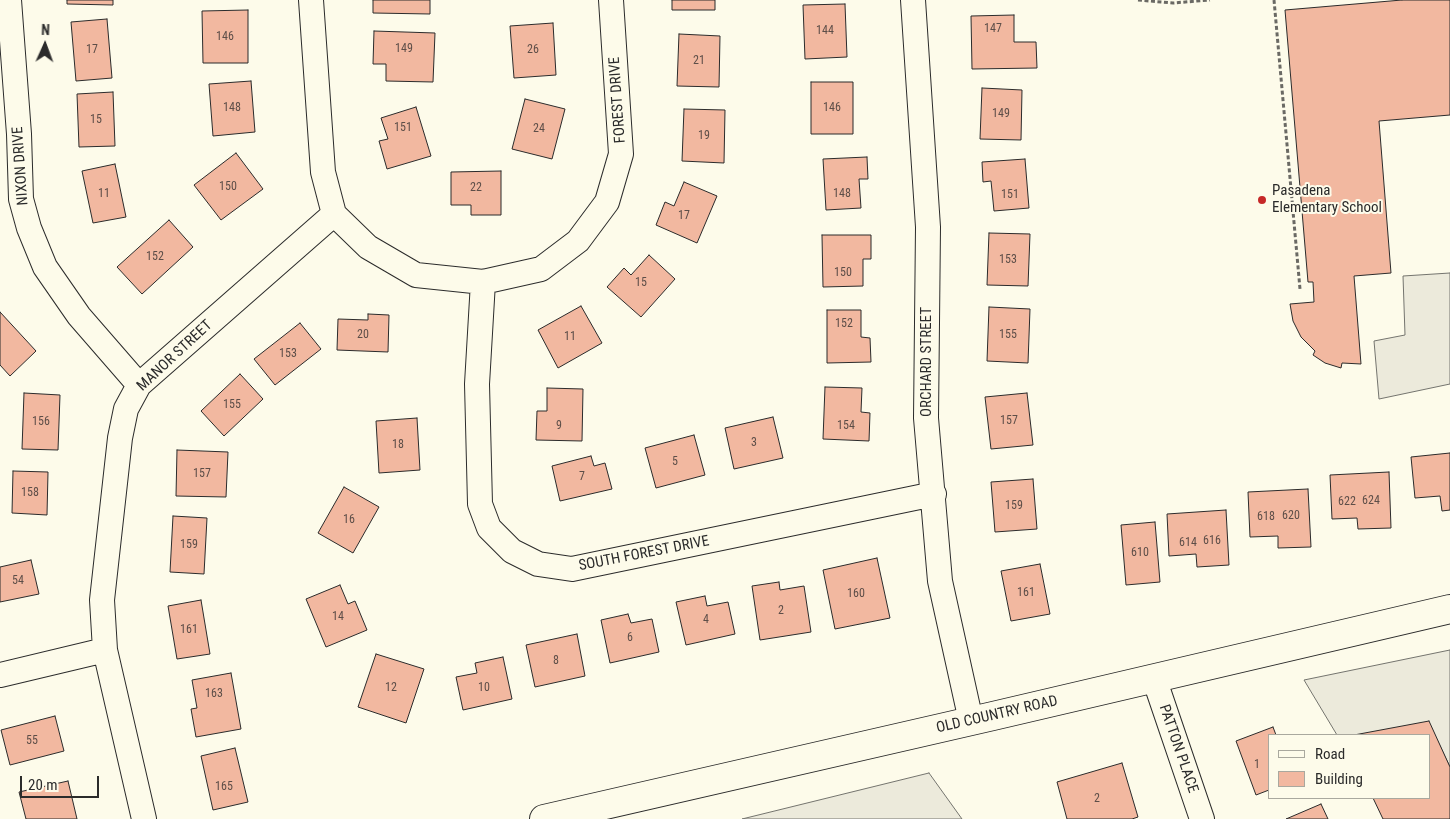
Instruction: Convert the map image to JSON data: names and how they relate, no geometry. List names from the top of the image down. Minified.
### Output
{"streets":{"main road":["OLD COUNTRY ROAD"],"street":["FOREST DRIVE","NIXON DRIVE","MANOR STREET","ORCHARD STREET","SOUTH FOREST DRIVE","PATTON PLACE"]},"crossings":[["FOREST DRIVE","MANOR STREET"],["FOREST DRIVE","SOUTH FOREST DRIVE"],["NIXON DRIVE","MANOR STREET"],["ORCHARD STREET","SOUTH FOREST DRIVE"],["ORCHARD STREET","OLD COUNTRY ROAD"],["OLD COUNTRY ROAD","PATTON PLACE"]],"places":["Pasadena Elementary School"],"house_numbers":["147","144","146","149","17","26","21","148","146","149","15","151","24","19","150","22","11","148","151","17","152","153","150","15","152","20","155","11","153","155","157","156","9","154","3","18","5","157","7","158","624","622","159","620","618","16","616","614","159","610","54","161","160","2","14","4","161","6","8","12","10","163","55","1","165","2"],"legend":["Road","Building"],"scale_bar":"20 m","north":"top"}
